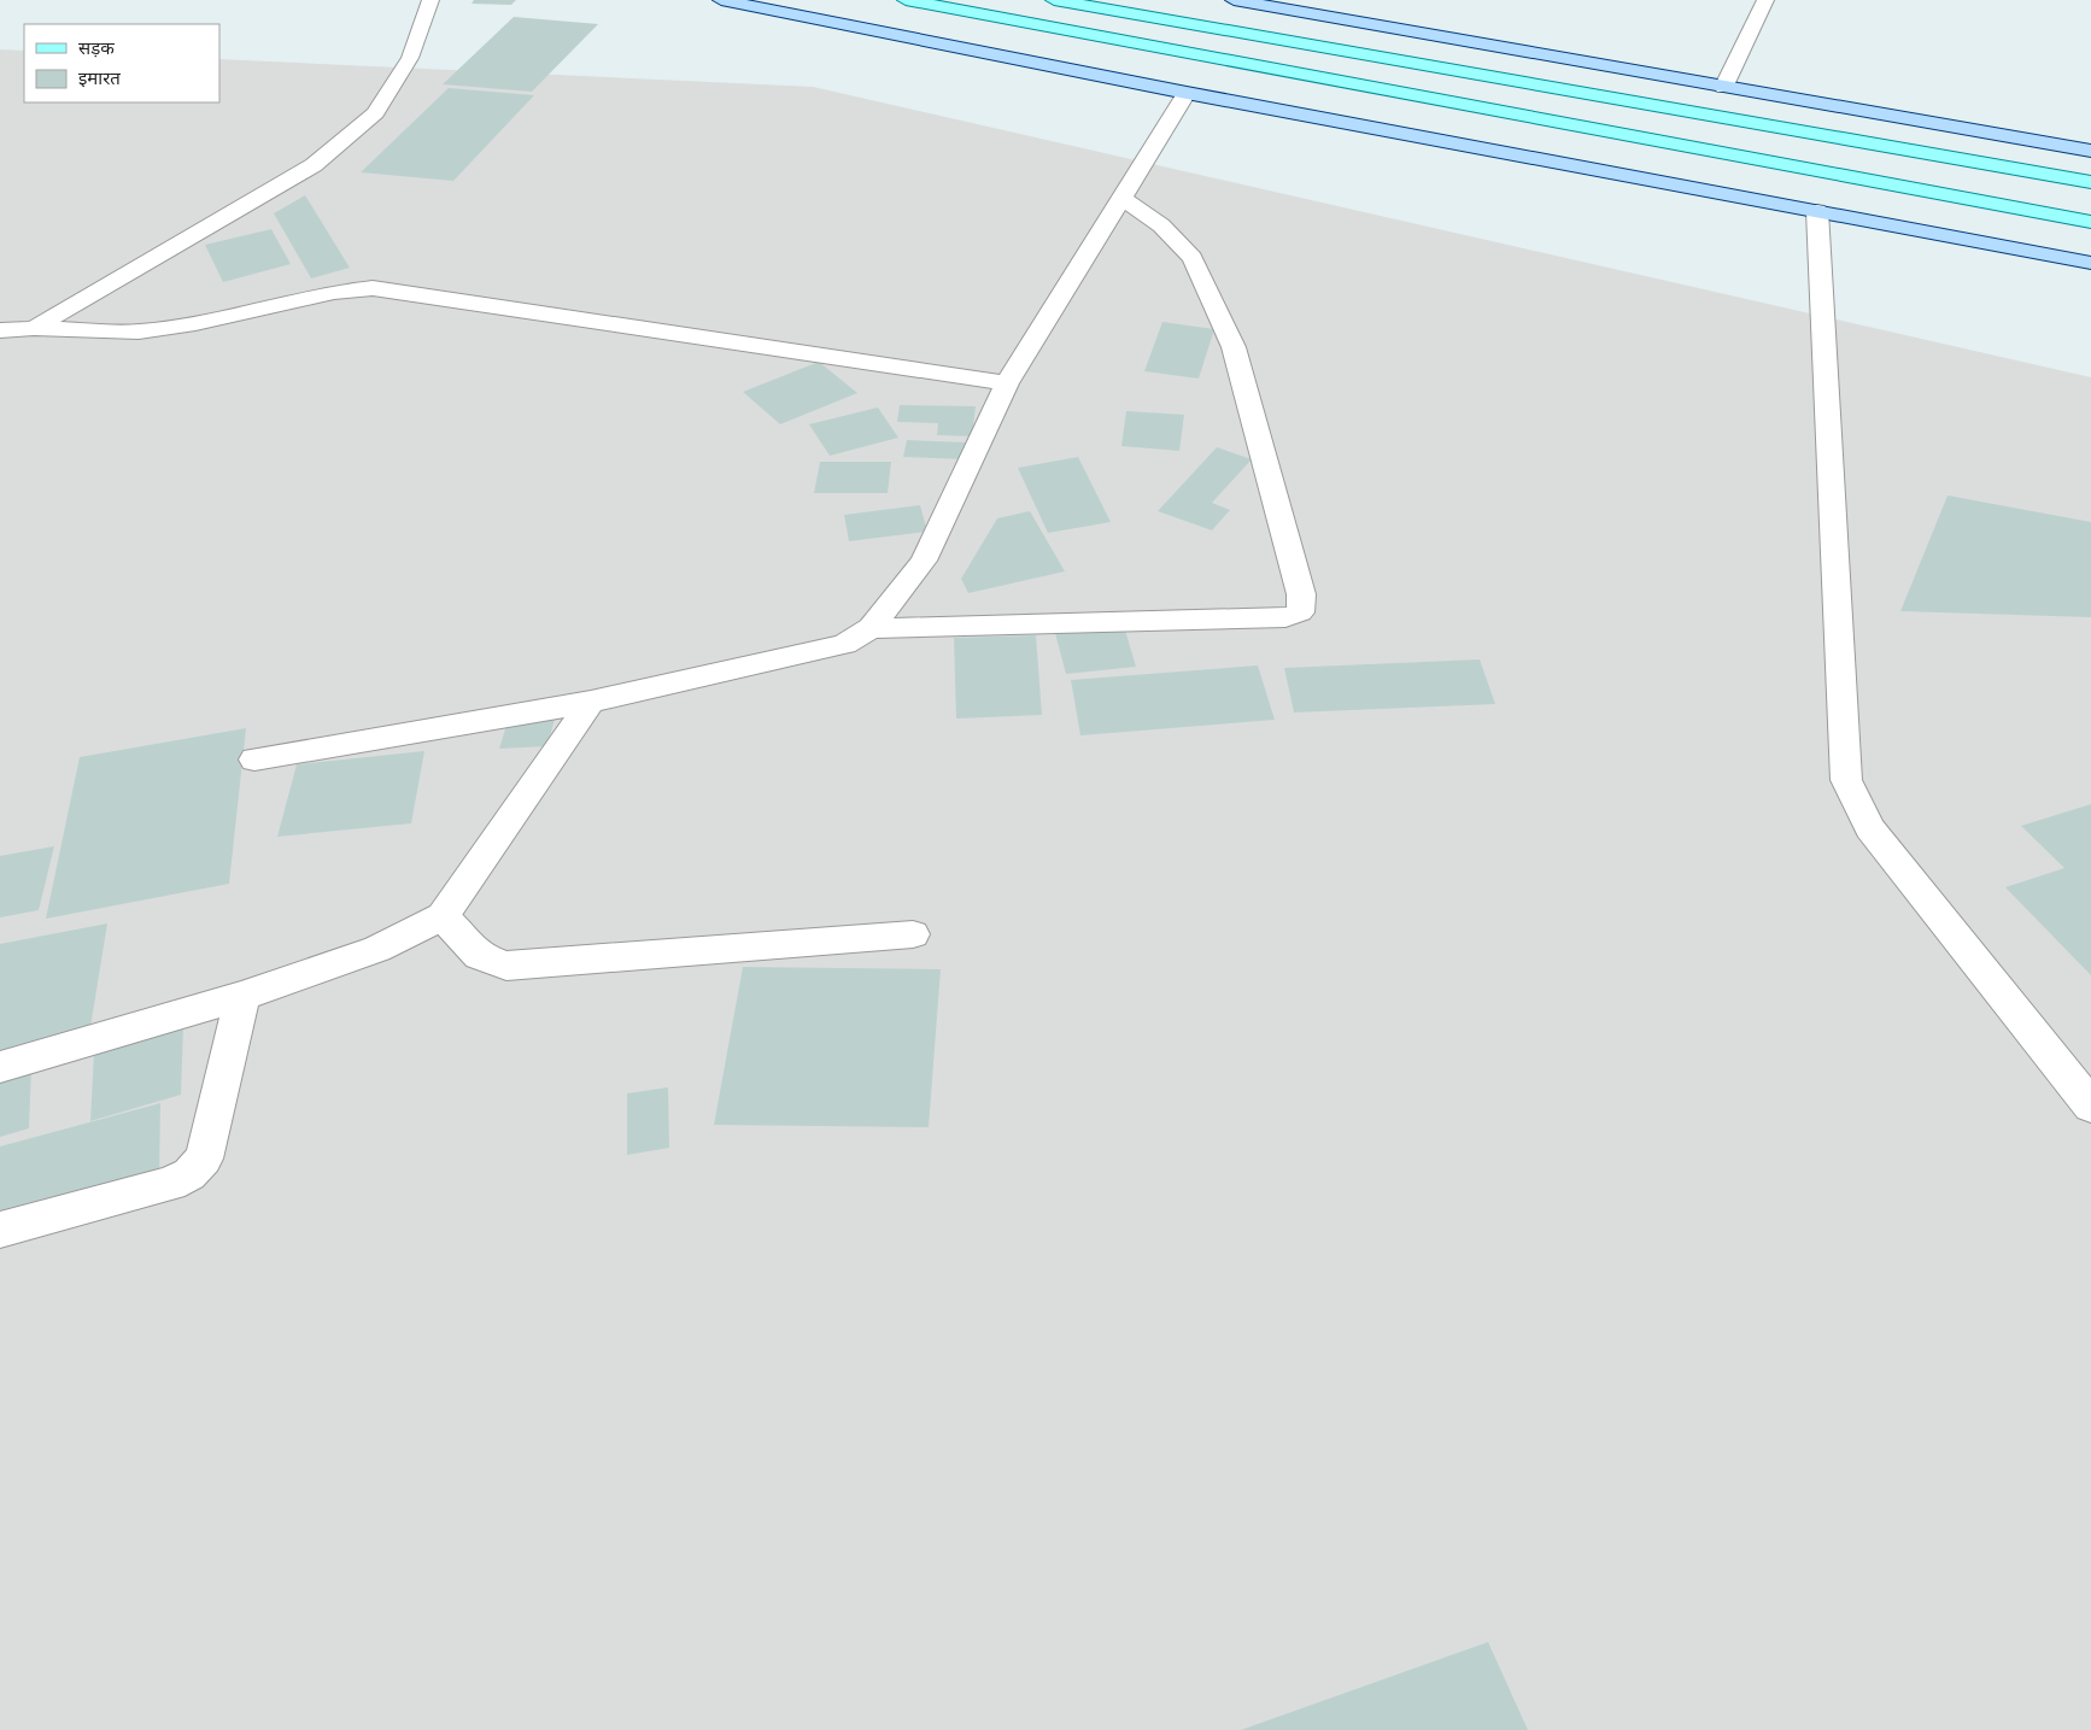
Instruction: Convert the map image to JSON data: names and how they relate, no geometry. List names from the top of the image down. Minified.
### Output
{"legend":["सड़क","इमारत"]}
